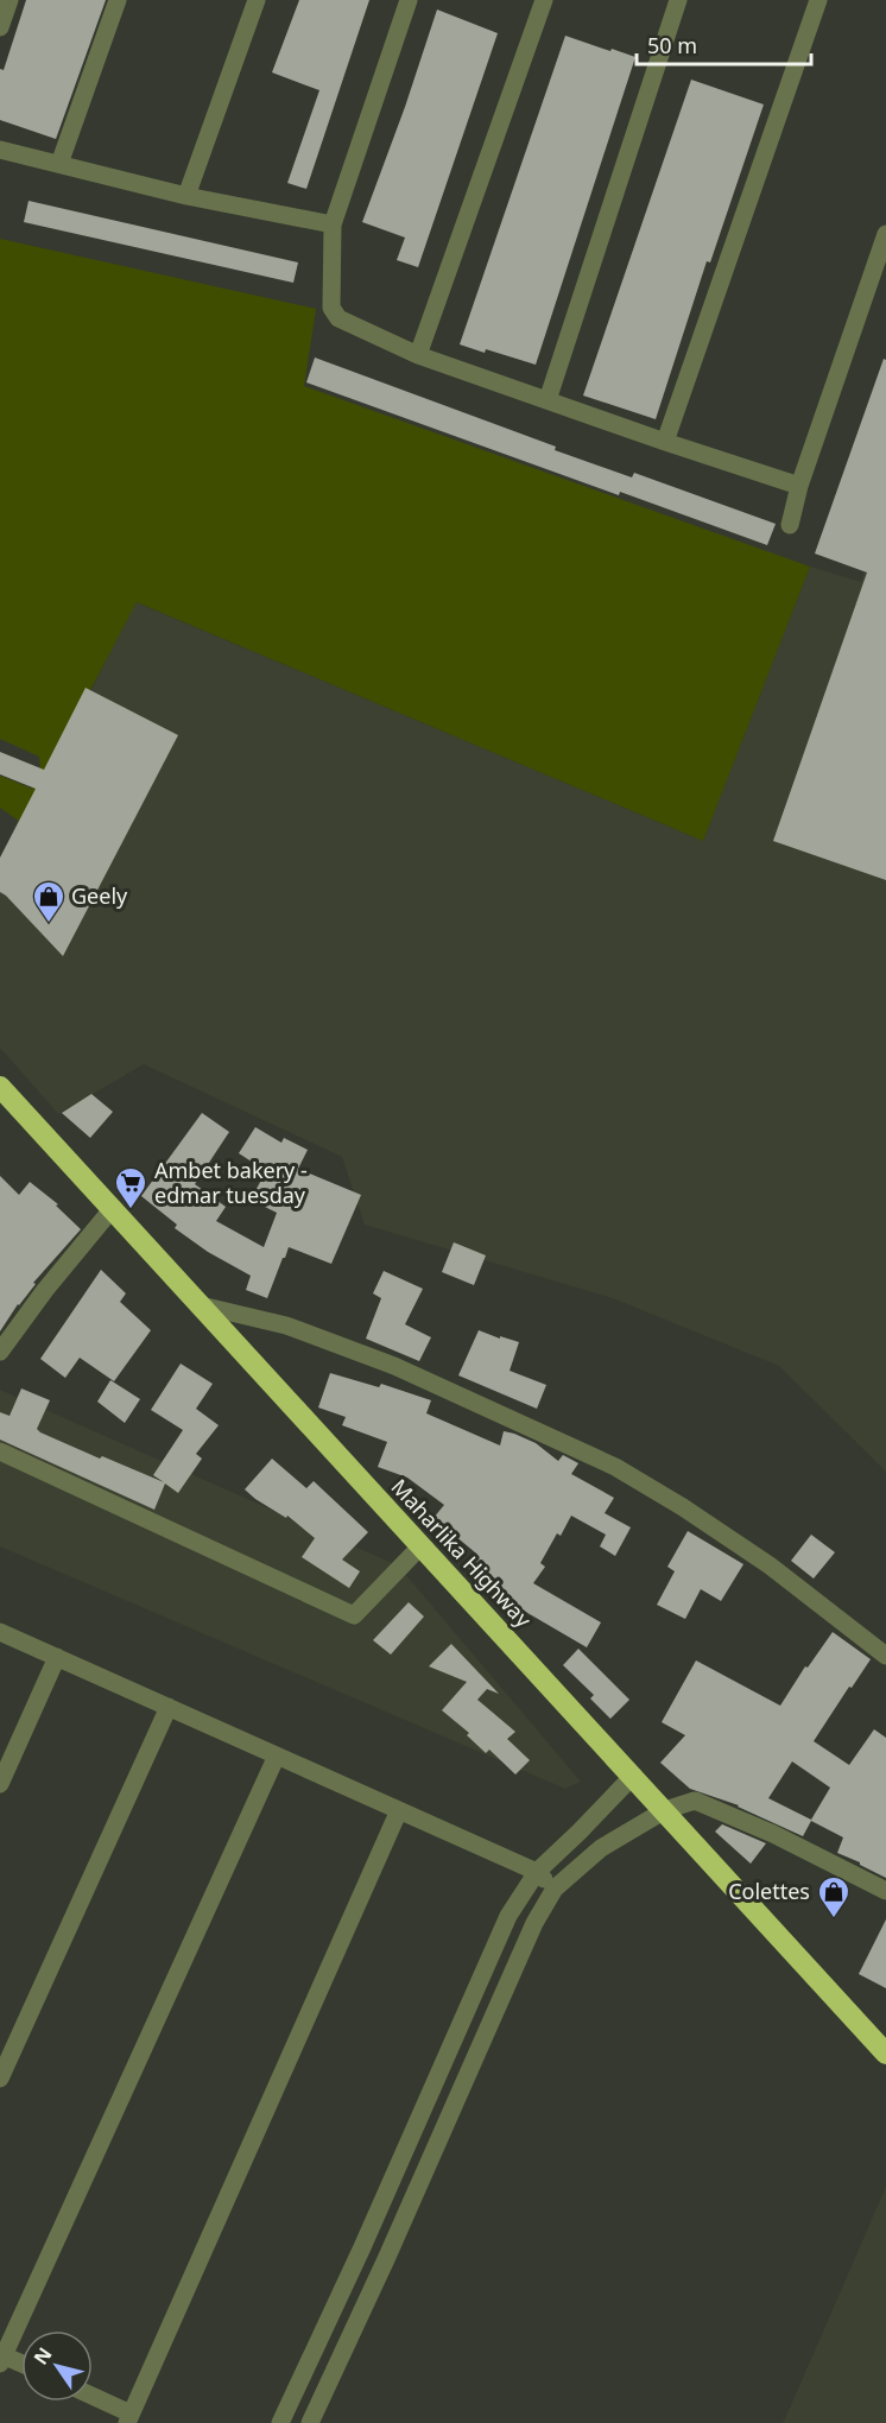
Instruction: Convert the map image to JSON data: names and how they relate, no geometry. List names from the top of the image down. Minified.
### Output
{"streets":{"highway":["Maharlika Highway"]},"places":{"shop":["Geely","Colettes"],"supermarket":["Ambet bakery - edmar tuesday"]},"scale_bar":"50 m","north":"top left"}
